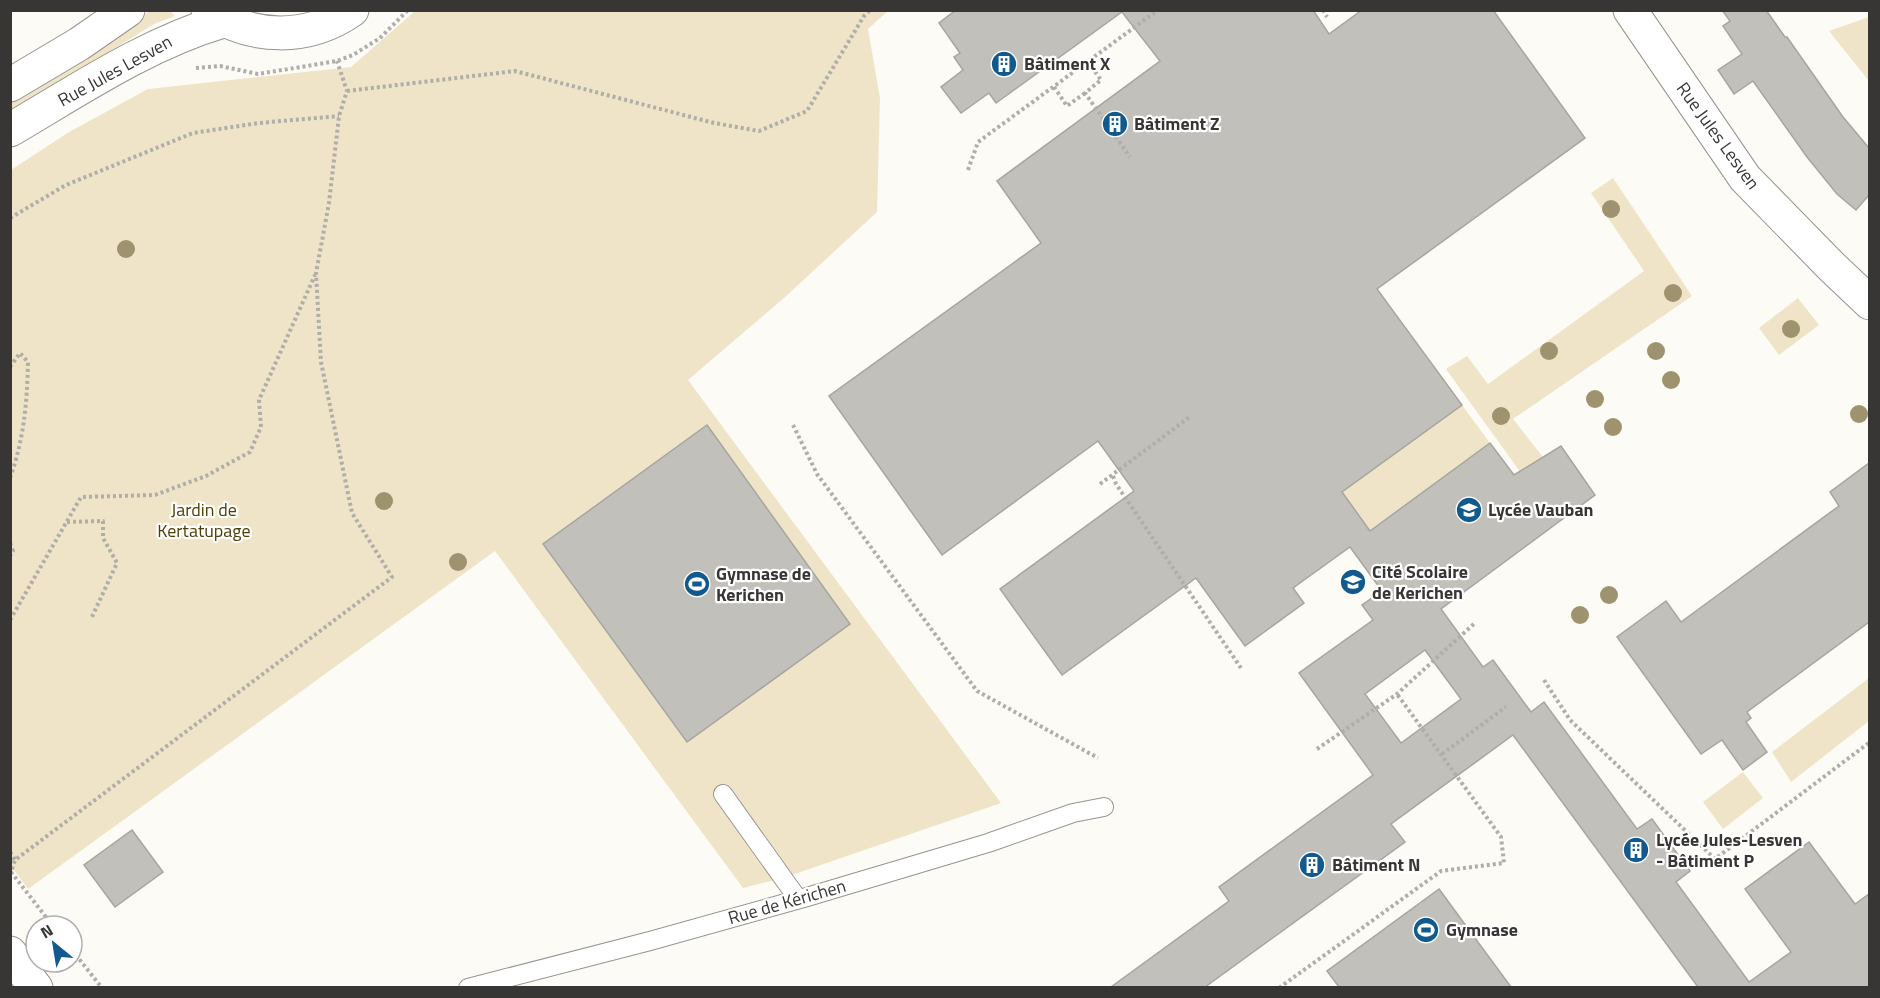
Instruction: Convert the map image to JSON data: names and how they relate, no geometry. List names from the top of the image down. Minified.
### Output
{"streets":{"main road":["Rue Jules Lesven"],"lane":["Rue de Kérichen"]},"parks":["Jardin de Kertatupage"],"places":{"building":["Bâtiment X","Bâtiment Z","Lycée Jules-Lesven - Bâtiment P","Bâtiment N"],"school or university":["Lycée Vauban","Cité Scolaire de Kerichen"],"sports":["Gymnase de Kerichen","Gymnase"]},"north":"top left"}
